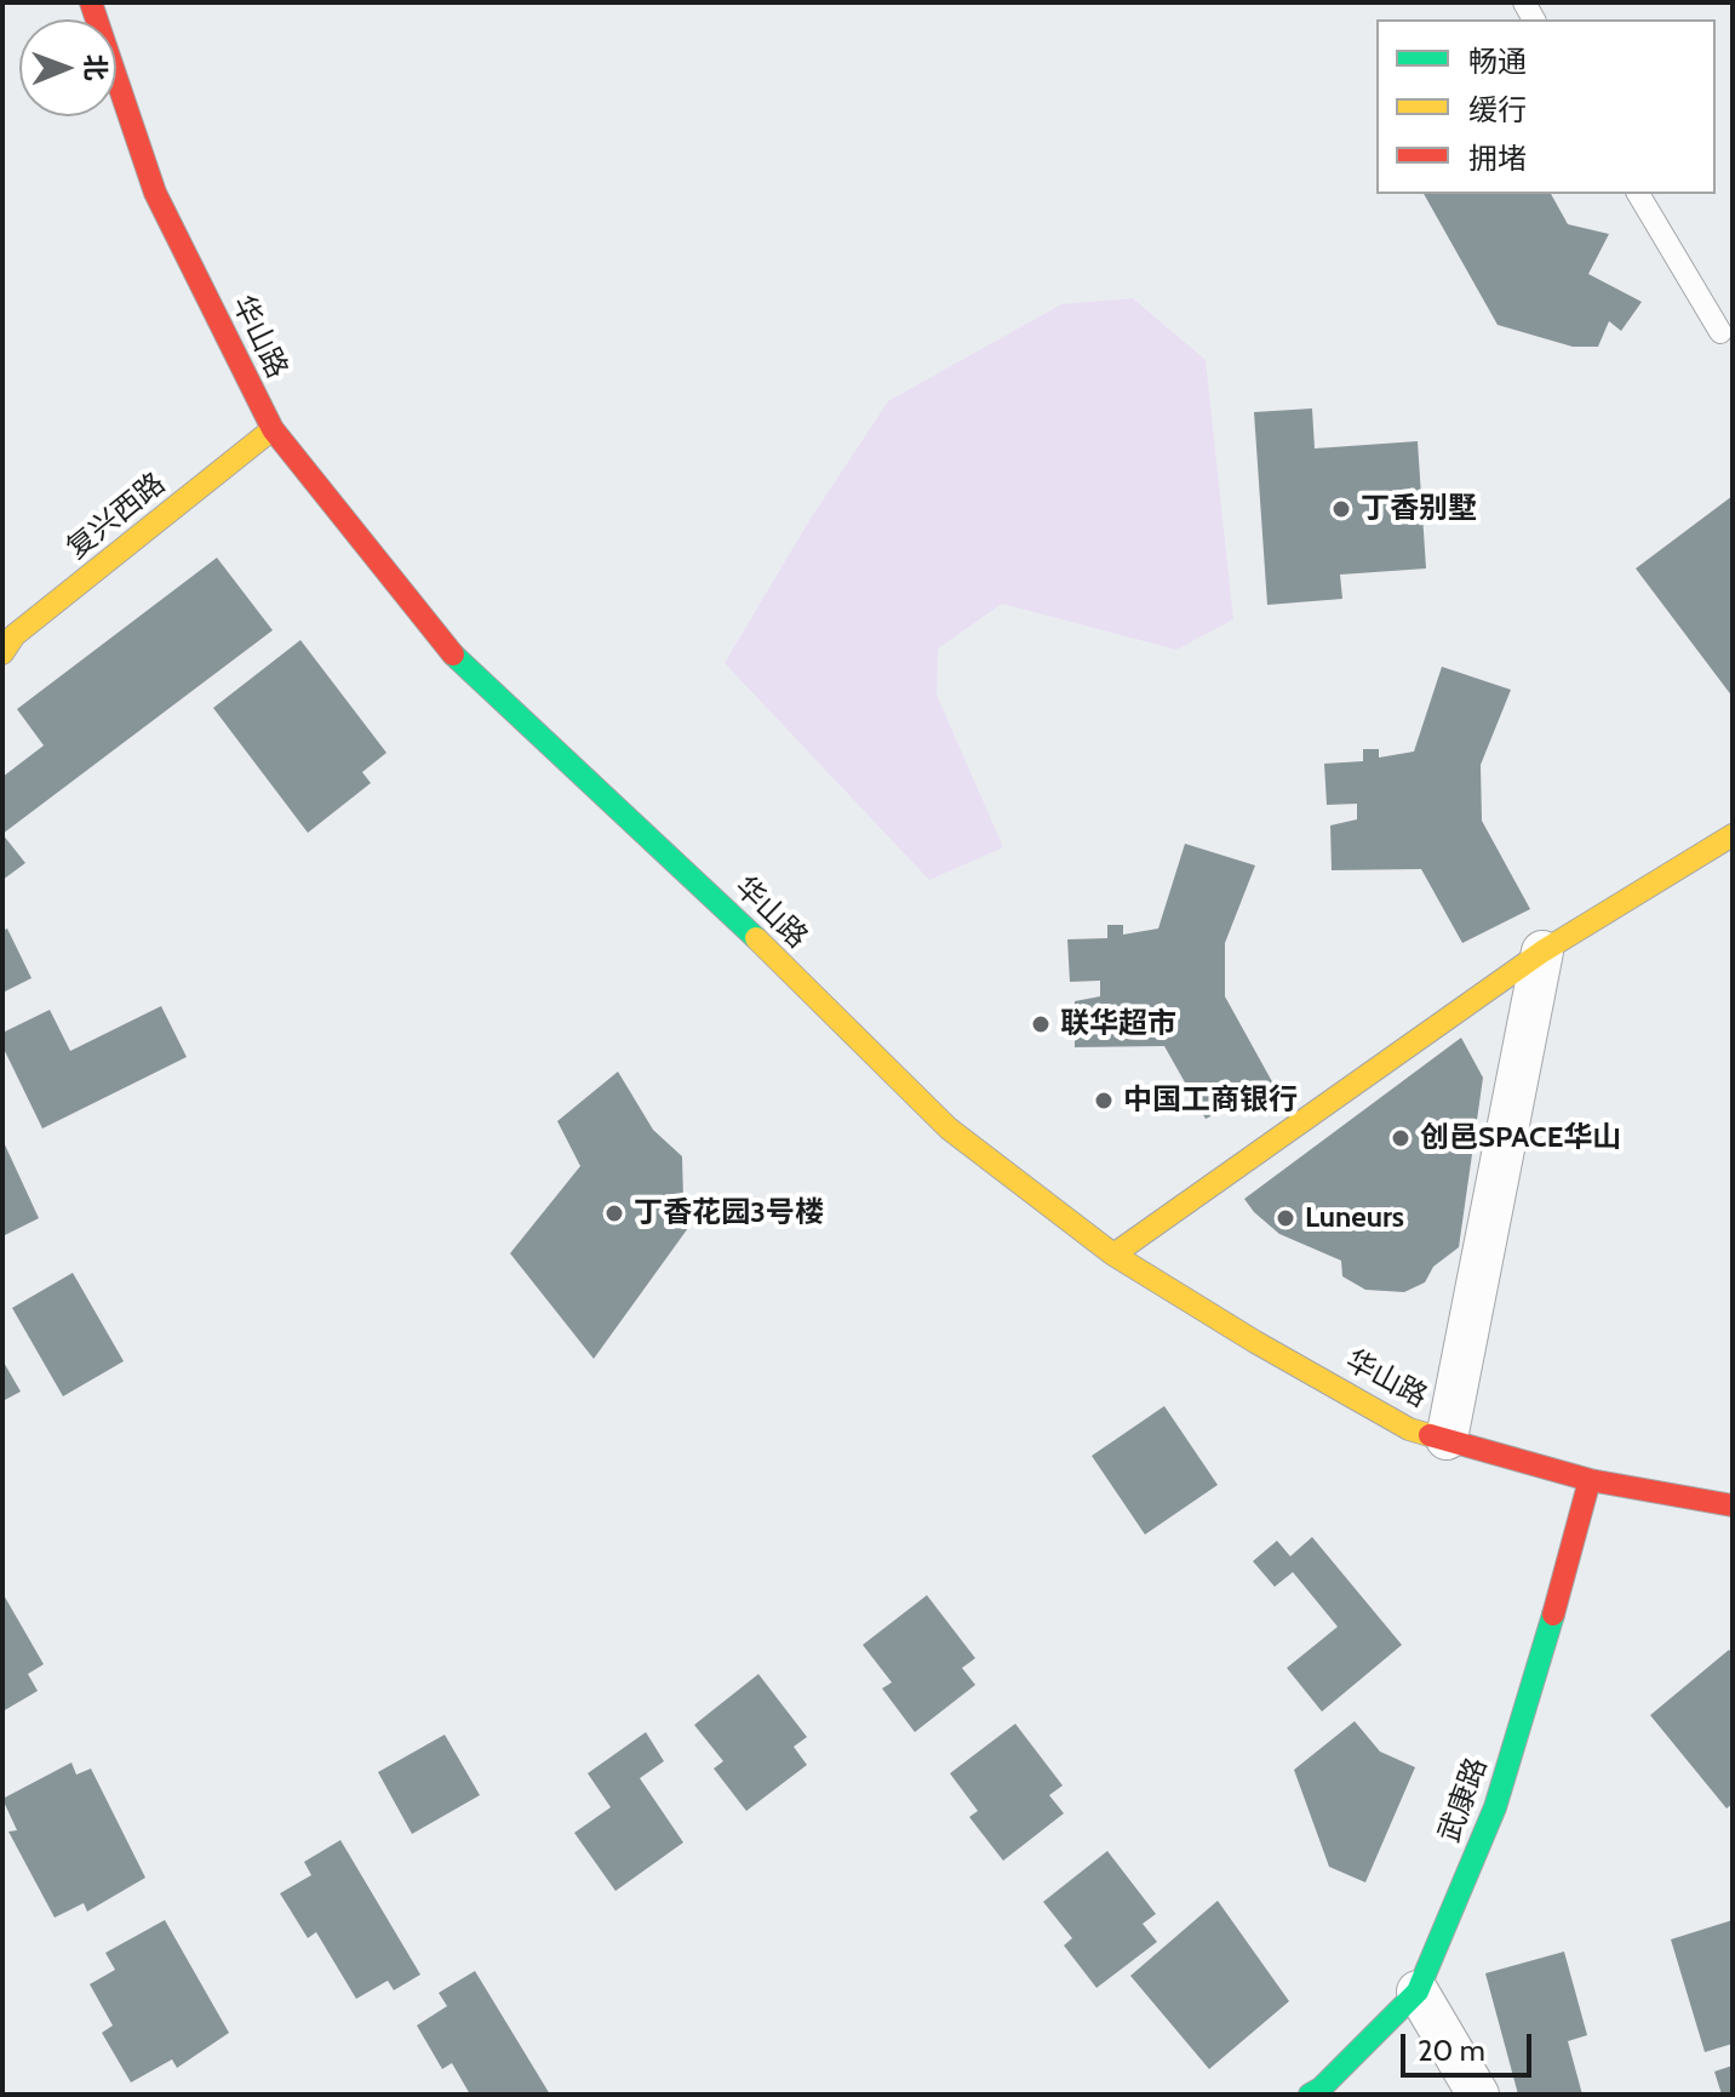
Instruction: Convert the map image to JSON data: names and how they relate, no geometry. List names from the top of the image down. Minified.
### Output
{"streets":{"main road":["华山路","复兴西路","武康路"]},"crossings":[["华山路","复兴西路"],["华山路","武康路"]],"places":["丁香别墅","联华超市","中国工商银行","创邑SPACE华山","丁香花园3号楼","Luneurs"],"legend":["畅通","缓行","拥堵"],"scale_bar":"20 m","north":"right"}
